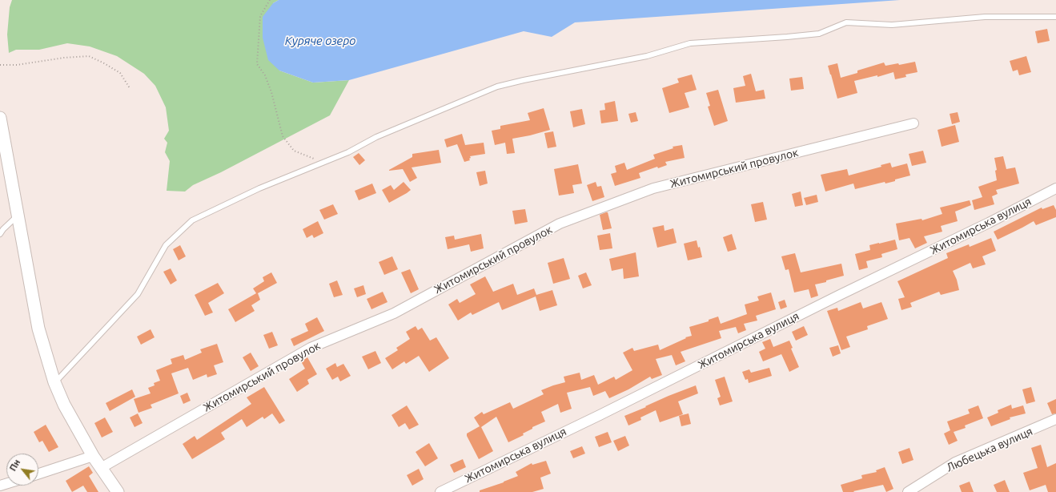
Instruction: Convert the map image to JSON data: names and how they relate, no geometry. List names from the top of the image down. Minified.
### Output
{"streets":{"street":["Житомирський провулок","Житомирська вулиця","Любецька вулиця"]},"water":["Куряче озеро"],"north":"top left"}
